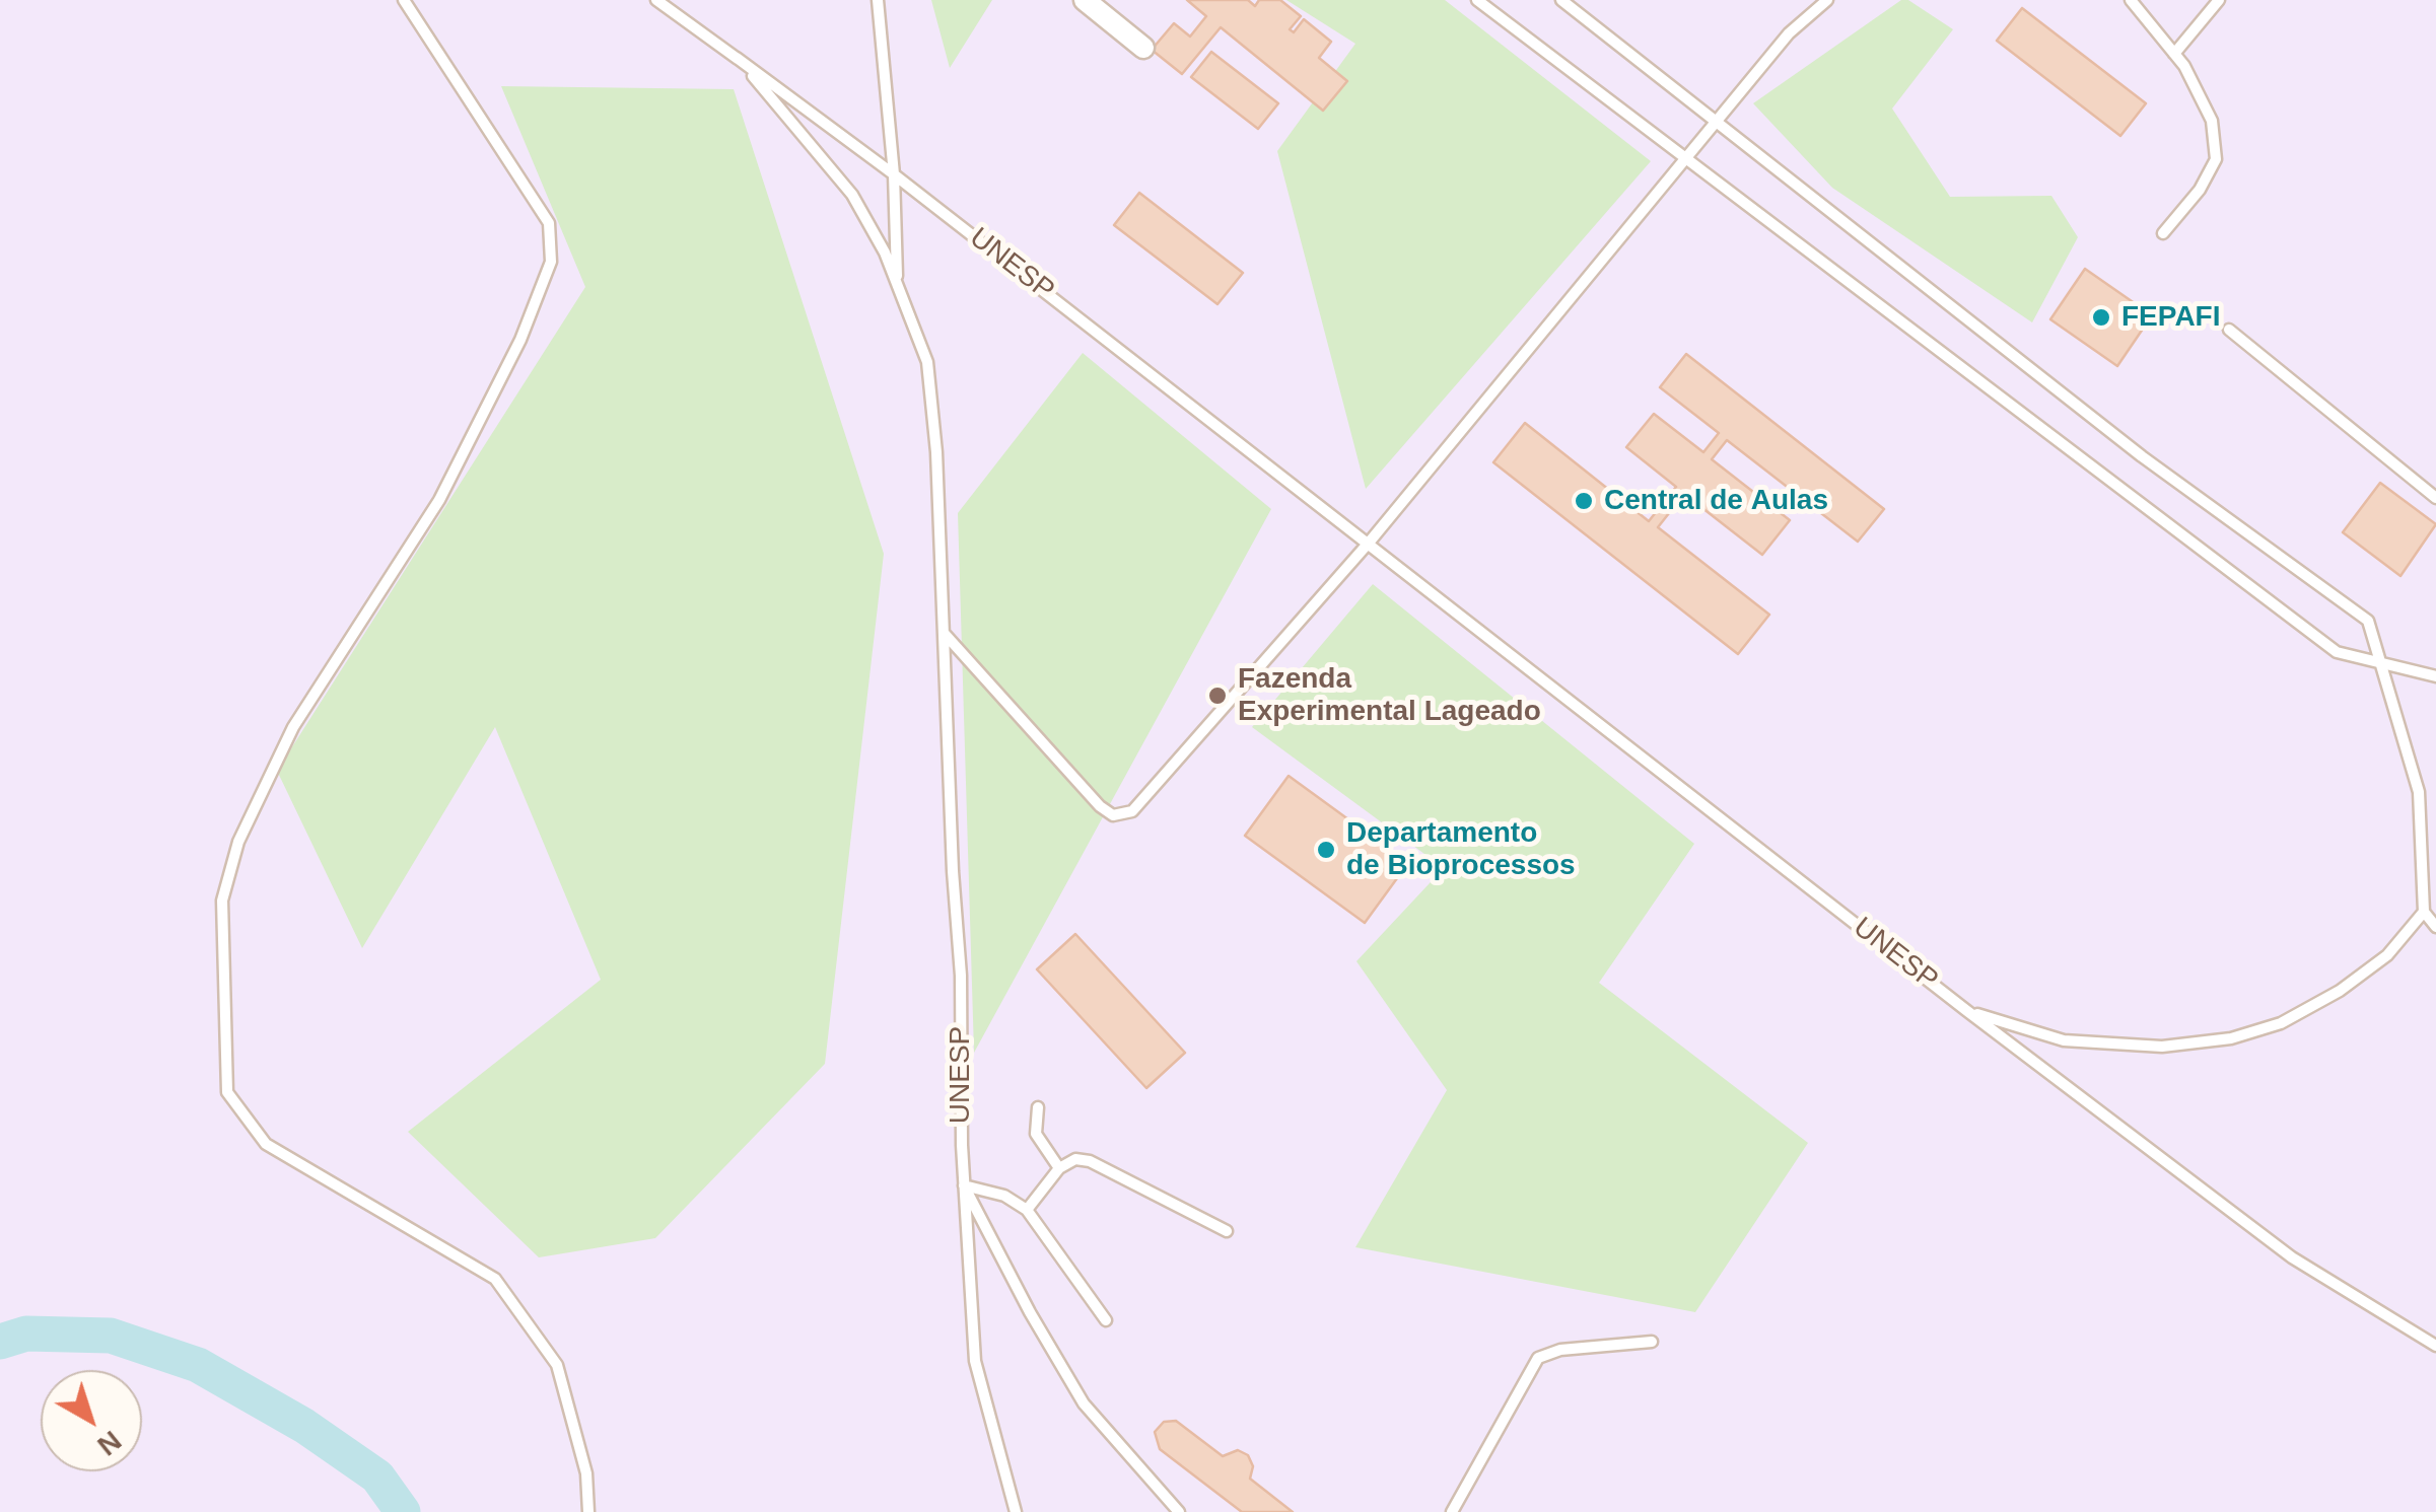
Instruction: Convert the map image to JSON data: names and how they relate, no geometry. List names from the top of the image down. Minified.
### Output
{"streets":{"lane":["UNESP"]},"places":["FEPAFI","Central de Aulas","Fazenda Experimental Lageado","Departamento de Bioprocessos"],"north":"bottom right"}
